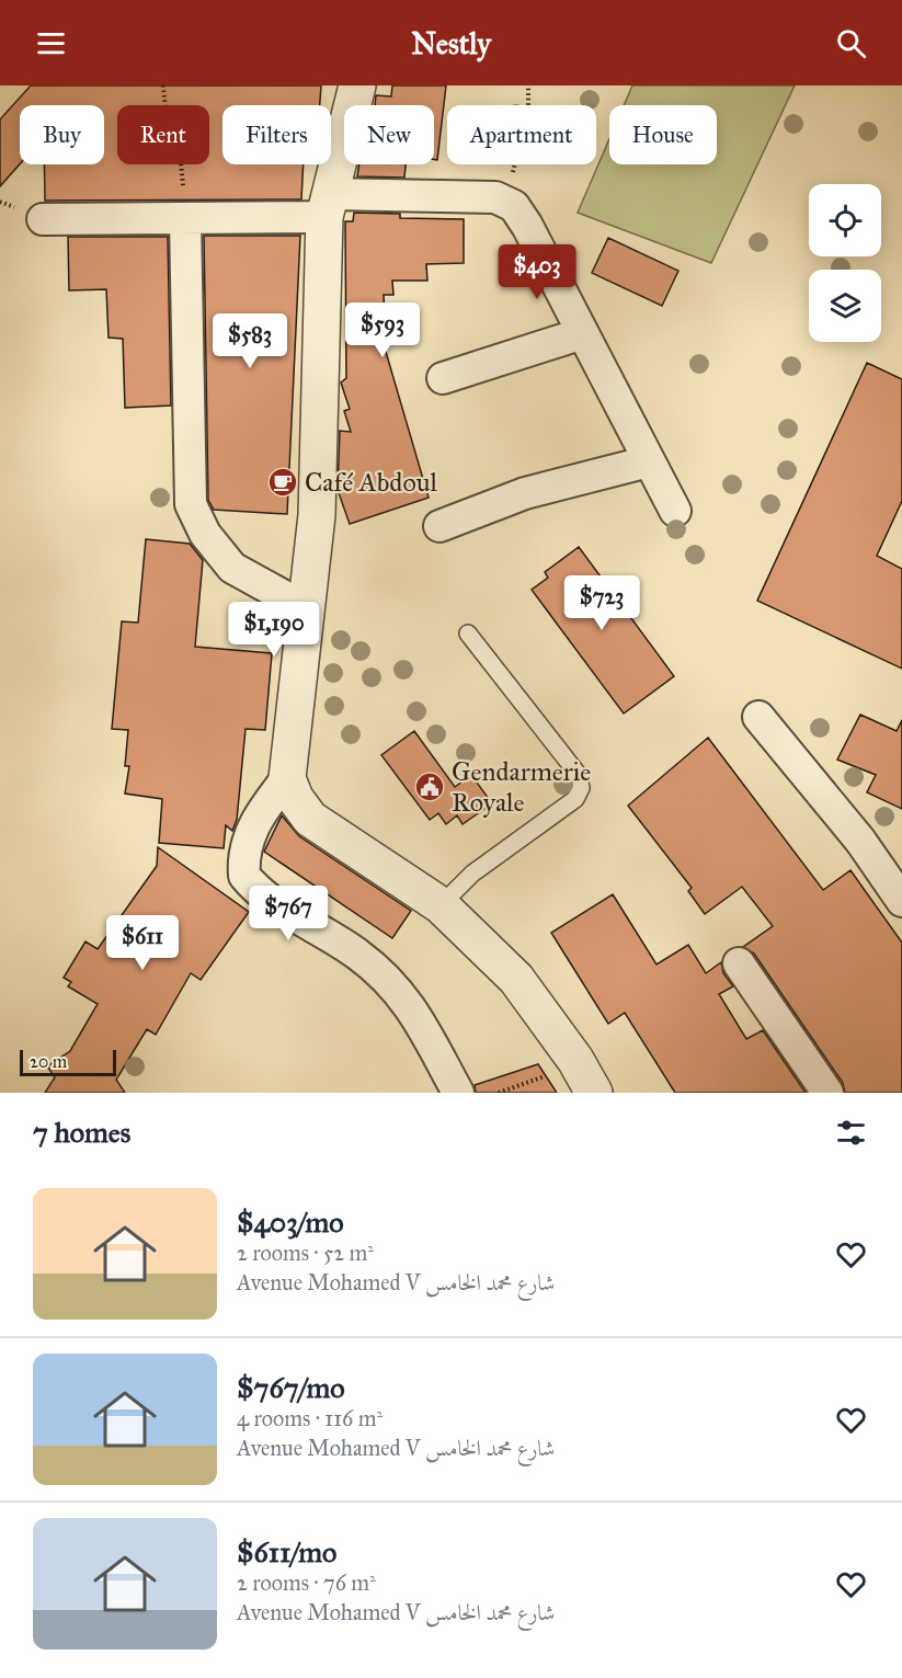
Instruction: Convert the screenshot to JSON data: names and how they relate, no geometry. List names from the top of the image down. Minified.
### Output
{"places":{"cafe":["Café Abdoul"],"public building":["Gendarmerie Royale"]},"scale_bar":"20 m","page":{"header":"Nestly","chip":["Buy","Rent","Filters","New","Apartment","House"],"price":["$403","$593","$583","$723","$1,190","$767","$611"],"scale":"20 m","heading":"7 homes","list":[{"name":"$403/mo","note":"2 rooms · 52 m² · Avenue Mohamed V شارع محمد الخامس"},{"name":"$767/mo","note":"4 rooms · 116 m² · Avenue Mohamed V شارع محمد الخامس"},{"name":"$611/mo","note":"2 rooms · 76 m² · Avenue Mohamed V شارع محمد الخامس"}]}}
